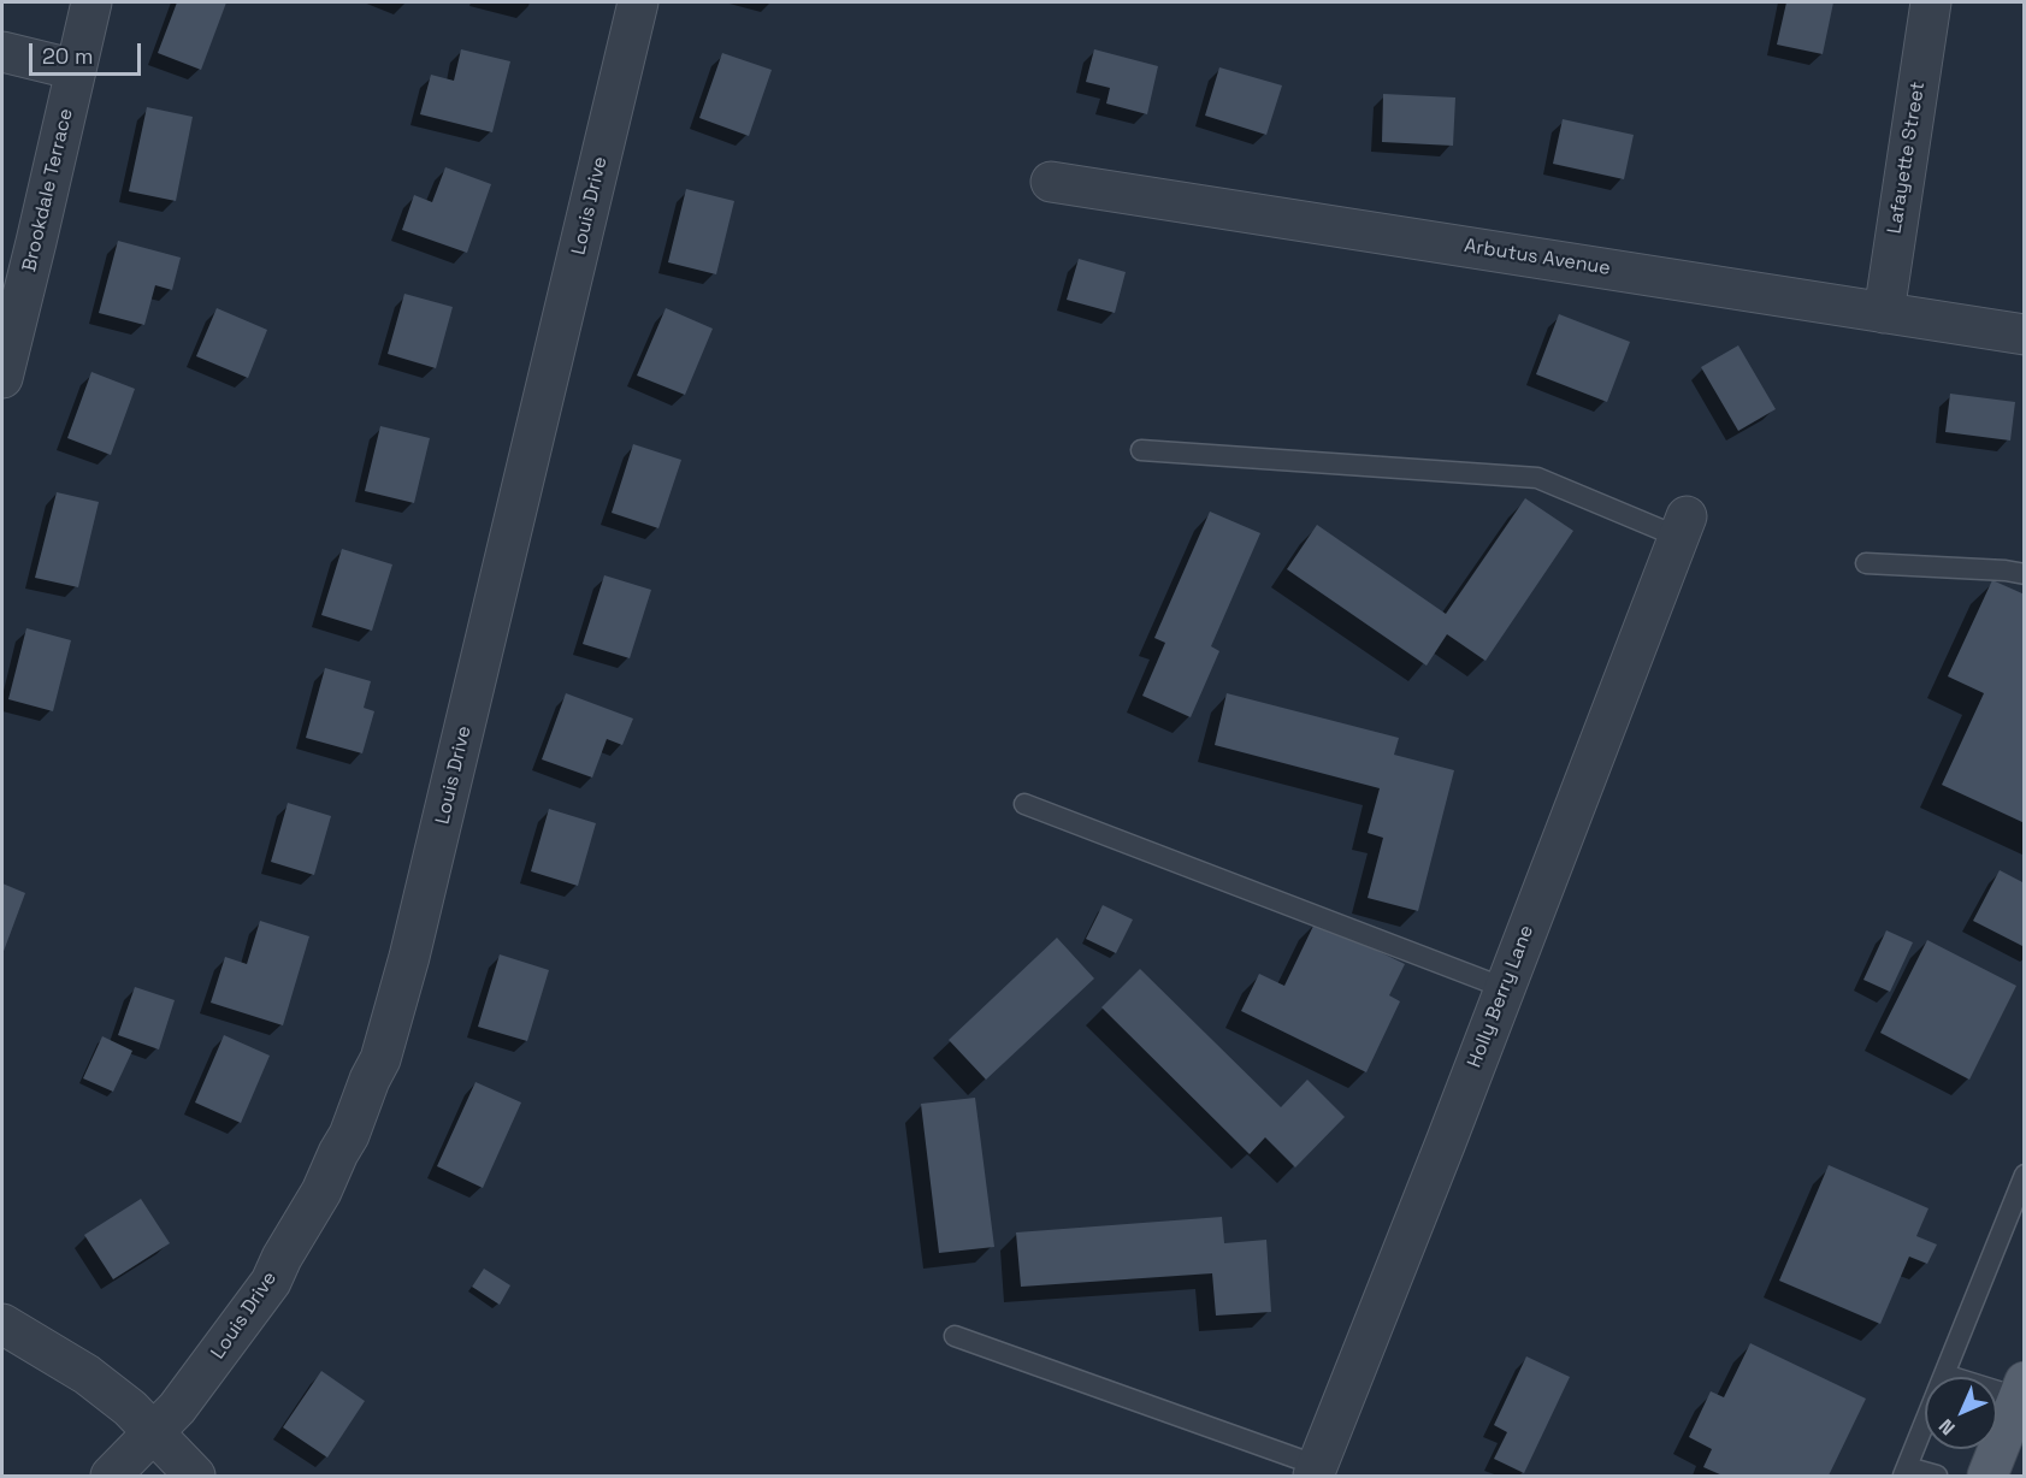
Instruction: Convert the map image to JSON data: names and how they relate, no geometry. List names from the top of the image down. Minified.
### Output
{"streets":{"street":["Lafayette Street","Brookdale Terrace","Louis Drive","Arbutus Avenue","Holly Berry Lane"]},"crossings":[["Lafayette Street","Arbutus Avenue"]],"scale_bar":"20 m","north":"bottom left"}
